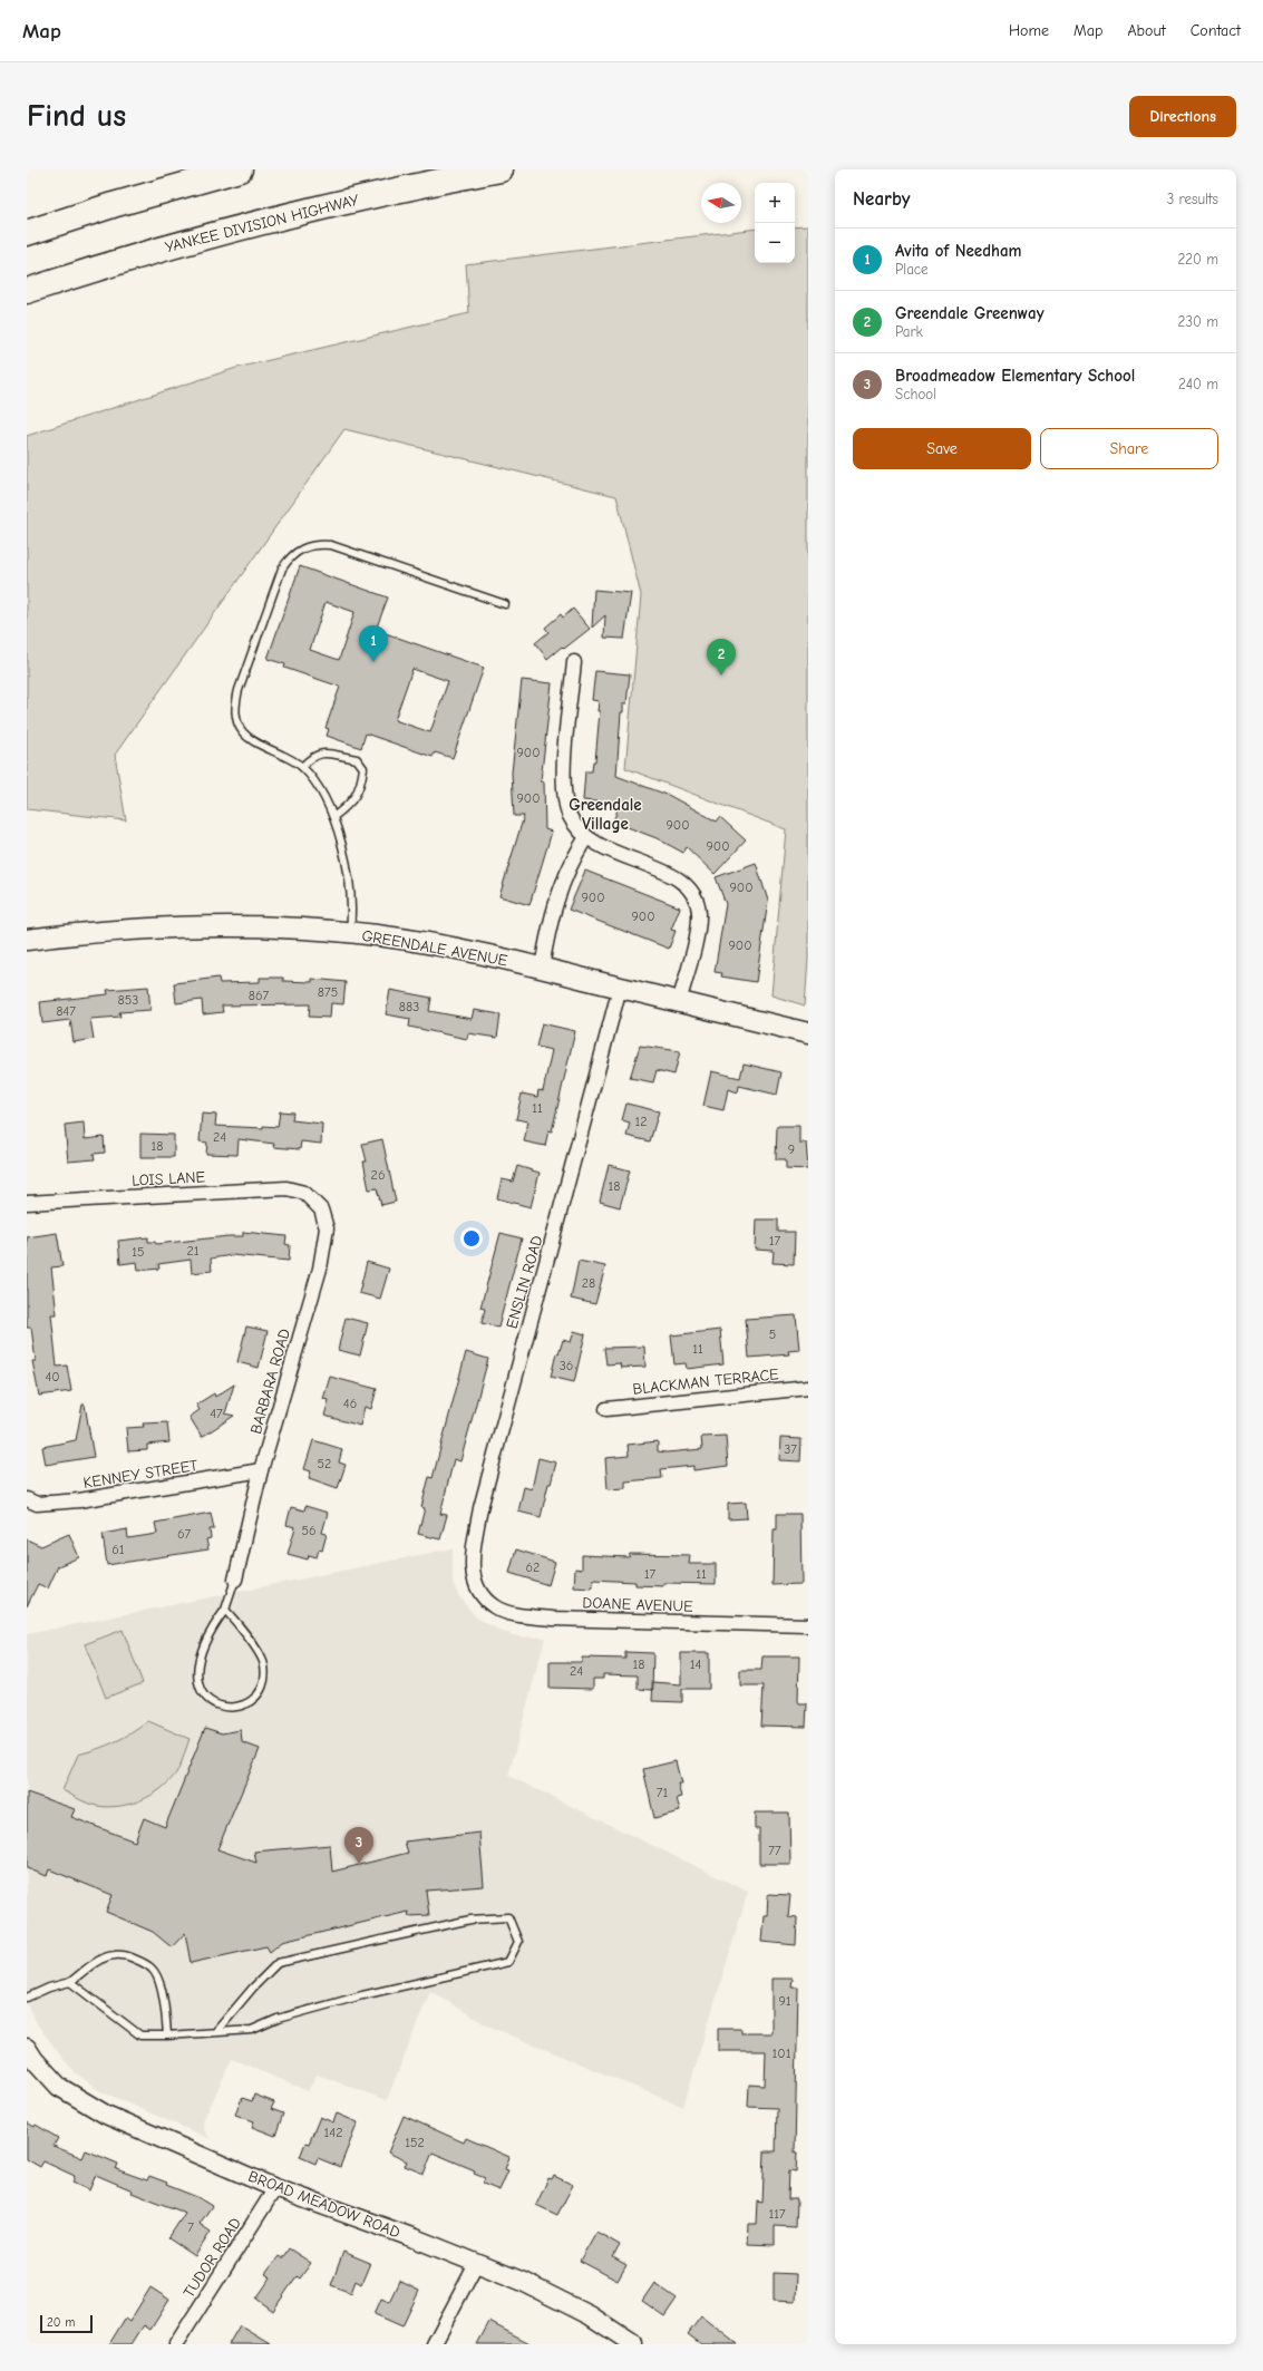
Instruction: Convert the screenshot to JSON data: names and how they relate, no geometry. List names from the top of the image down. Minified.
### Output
{"streets":{"highway":["YANKEE DIVISION HIGHWAY"],"main road":["GREENDALE AVENUE"],"street":["LOIS LANE","ENSLIN ROAD","BARBARA ROAD","BLACKMAN TERRACE","KENNEY STREET","DOANE AVENUE","BROAD MEADOW ROAD","TUDOR ROAD"]},"crossings":[["GREENDALE AVENUE","ENSLIN ROAD"],["LOIS LANE","BARBARA ROAD"],["ENSLIN ROAD","DOANE AVENUE"],["BARBARA ROAD","KENNEY STREET"],["BROAD MEADOW ROAD","TUDOR ROAD"]],"districts":["Greendale Village"],"house_numbers":["900","900","900","900","900","900","900","900","875","867","853","883","847","11","12","24","18","9","26","18","17","21","15","28","5","11","36","40","46","47","37","52","56","67","61","62","17","11","18","14","24","71","77","91","101","142","152","117","7"],"scale_bar":"20 m","north":"left","page":{"header":"Map","nav":["Home","Map","About","Contact"],"buttons":["Directions",["Save","Share"]],"title":"Find us","heading":["Nearby","3 results"],"map_buttons":["+","−"],"list":[{"mark":"1","name":"Avita of Needham","note":"Place","value":"220 m"},{"mark":"2","name":"Greendale Greenway","note":"Park","value":"230 m"},{"mark":"3","name":"Broadmeadow Elementary School","note":"School","value":"240 m"}],"pins":["1","2","3"],"scale":"20 m"}}
